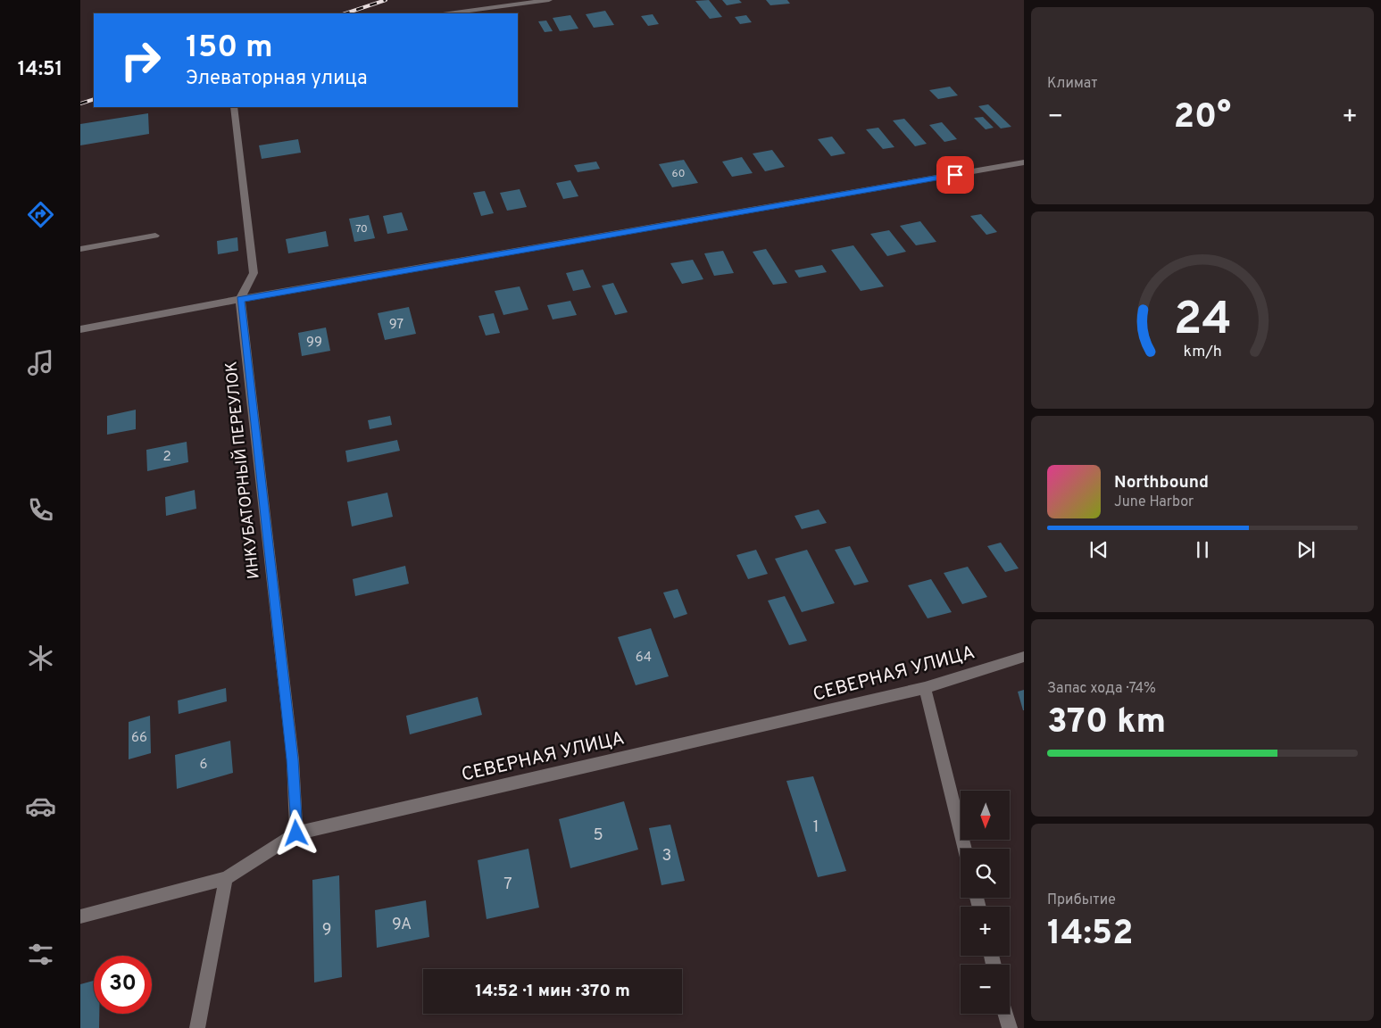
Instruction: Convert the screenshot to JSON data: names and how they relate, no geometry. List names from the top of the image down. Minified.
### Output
{"streets":{"street":["ИНКУБАТОРНЫЙ ПЕРЕУЛОК","СЕВЕРНАЯ УЛИЦА"]},"crossings":[["ИНКУБАТОРНЫЙ ПЕРЕУЛОК","СЕВЕРНАЯ УЛИЦА"]],"house_numbers":["60","70","97","99","2","64","66","6","1","5","3","7","9А","9"],"north":"bottom","page":{"tabs":"14:51","tile":["Климат",["Запас хода · 74%","370 km"],["Прибытие","14:52"]],"turn":["150 m","Элеваторная улица"],"heat":["−","20°","+"],"song":["Northbound","June Harbor"],"map_buttons":["+","−"],"limit":"30","trip":"14:52 · 1 мин · 370 m","gauge":["24","km/h"]}}
